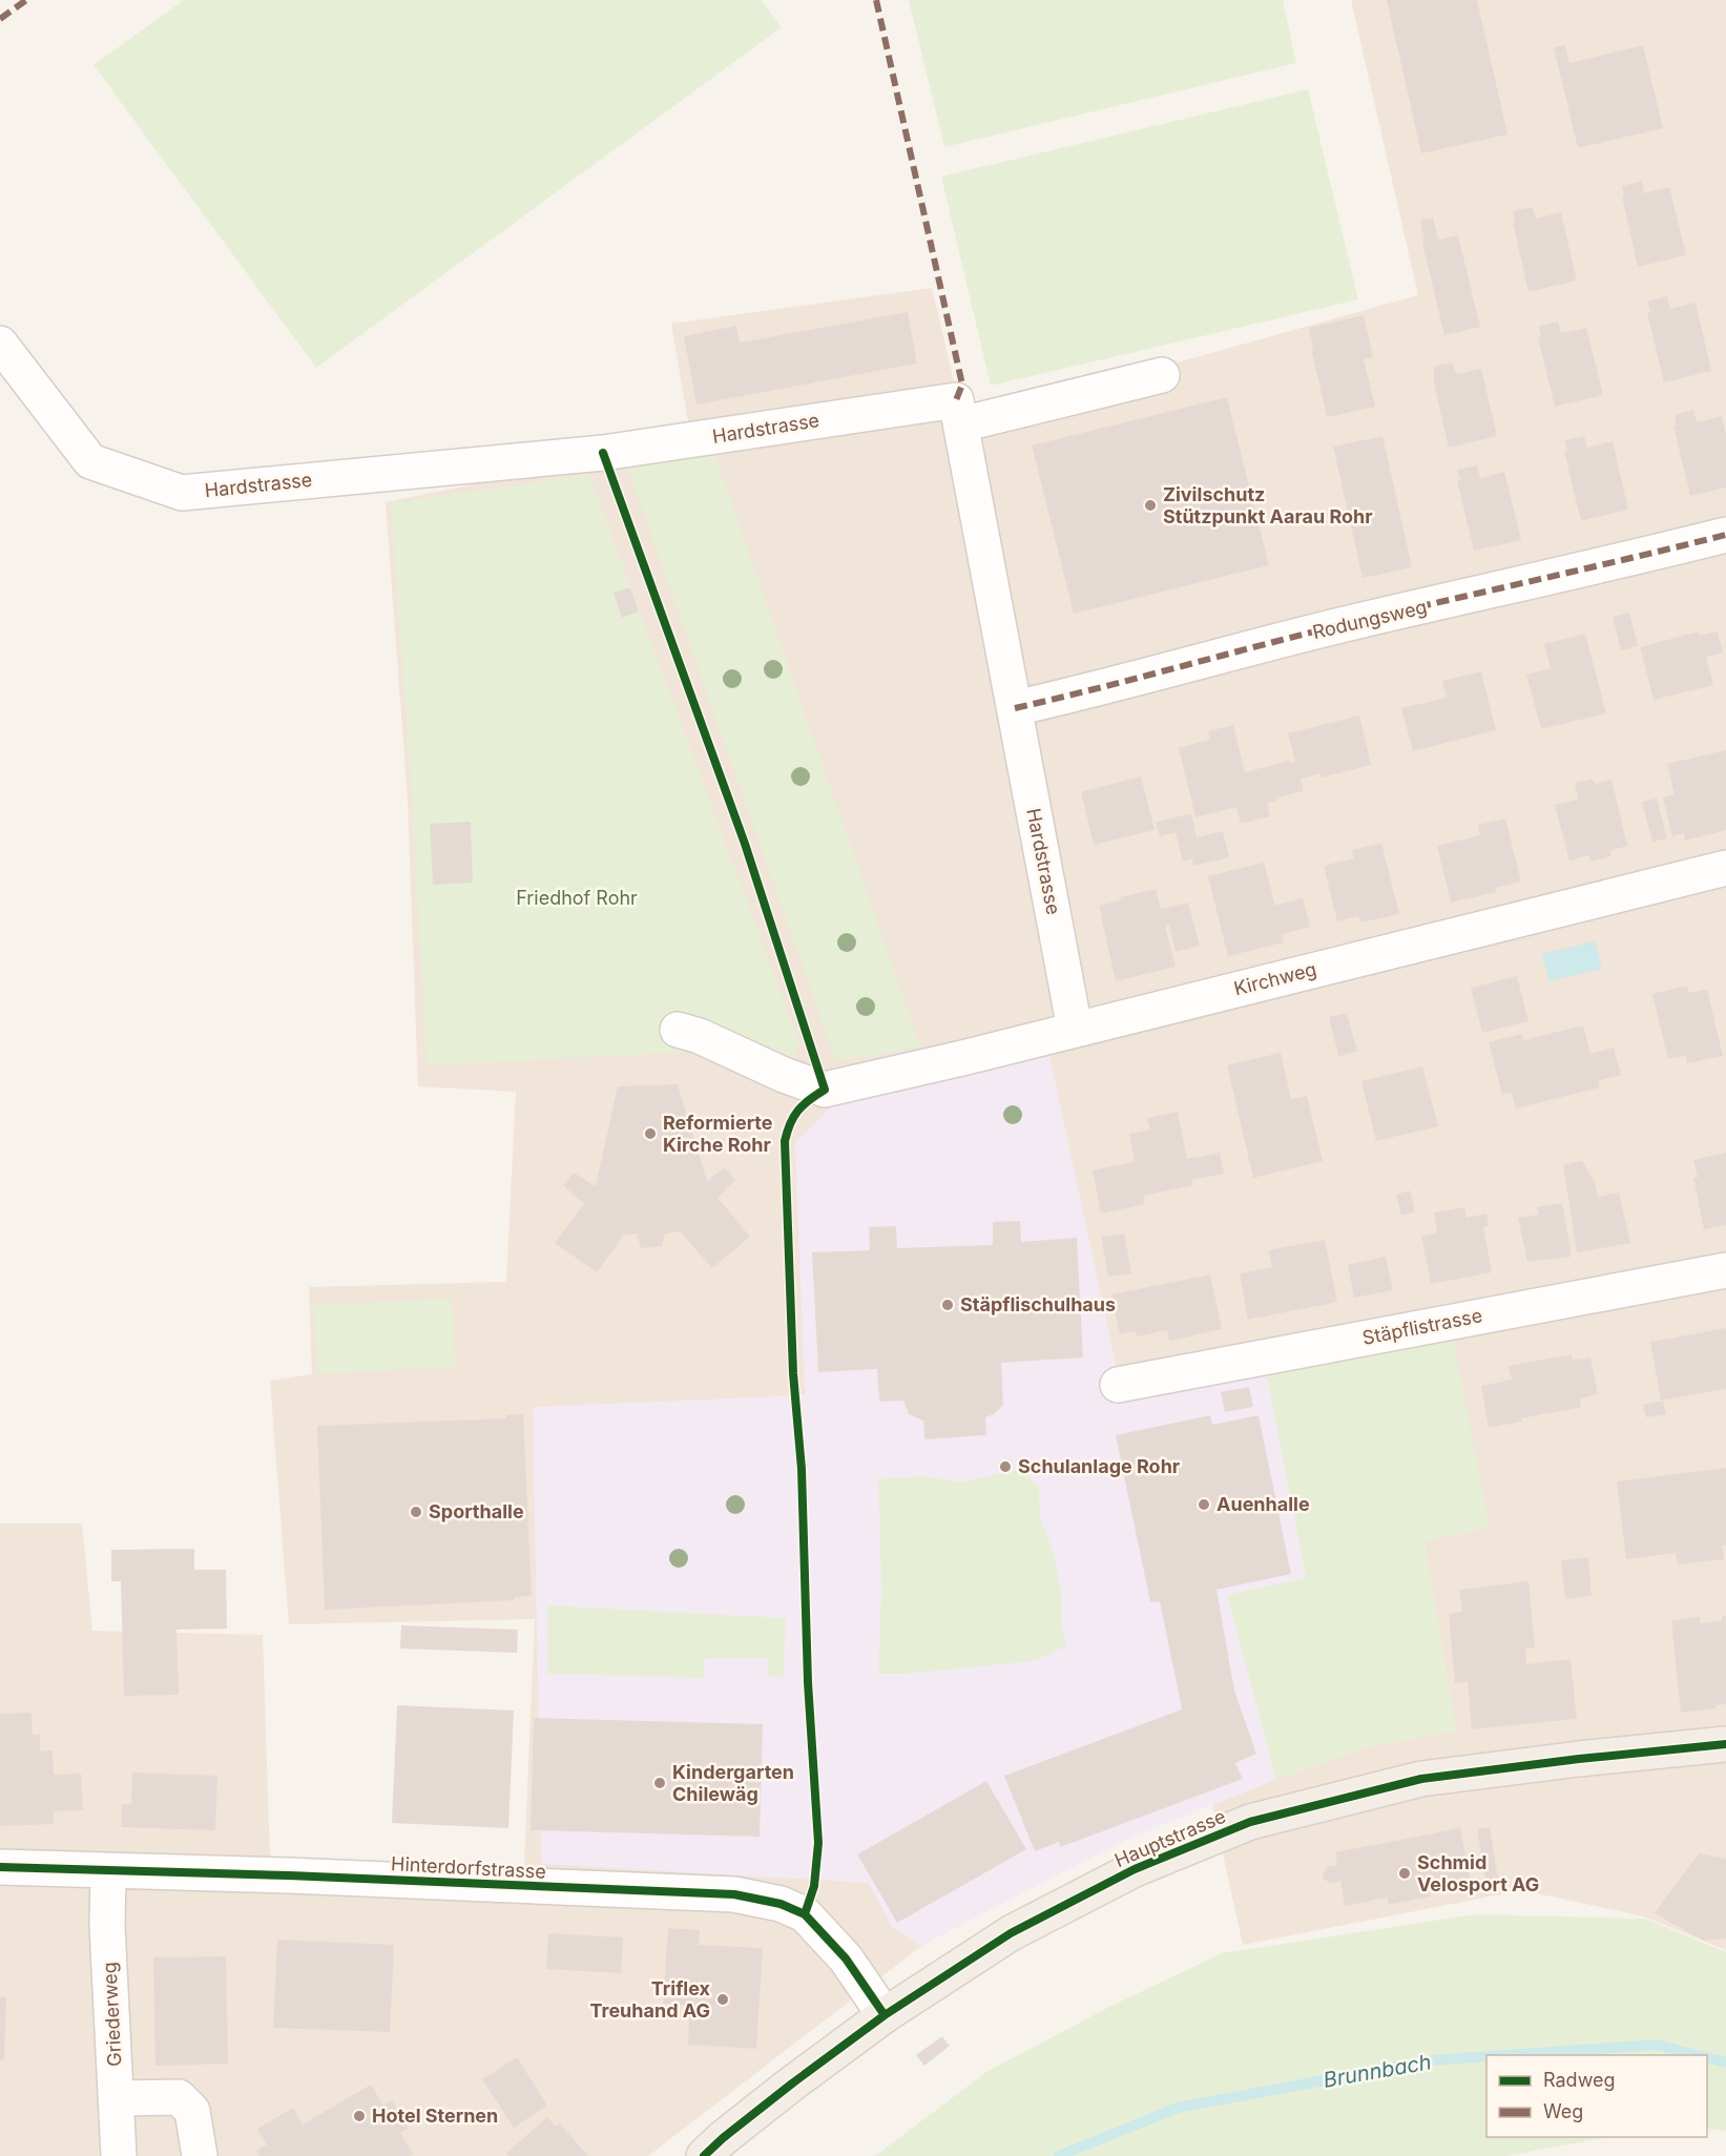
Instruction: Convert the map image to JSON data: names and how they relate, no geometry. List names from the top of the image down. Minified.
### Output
{"streets":{"main road":["Hauptstrasse"],"street":["Hardstrasse","Rodungsweg","Kirchweg","Stäpflistrasse","Hinterdorfstrasse","Griederweg"]},"crossings":[["Hardstrasse","Rodungsweg"],["Hardstrasse","Kirchweg"],["Hauptstrasse","Hinterdorfstrasse"],["Hinterdorfstrasse","Griederweg"]],"water":["Brunnbach"],"parks":["Friedhof Rohr"],"places":["Zivilschutz Stützpunkt Aarau Rohr","Reformierte Kirche Rohr","Stäpflischulhaus","Schulanlage Rohr","Auenhalle","Sporthalle","Kindergarten Chilewäg","Schmid Velosport AG","Triflex Treuhand AG","Hotel Sternen"],"legend":["Radweg","Weg"]}
